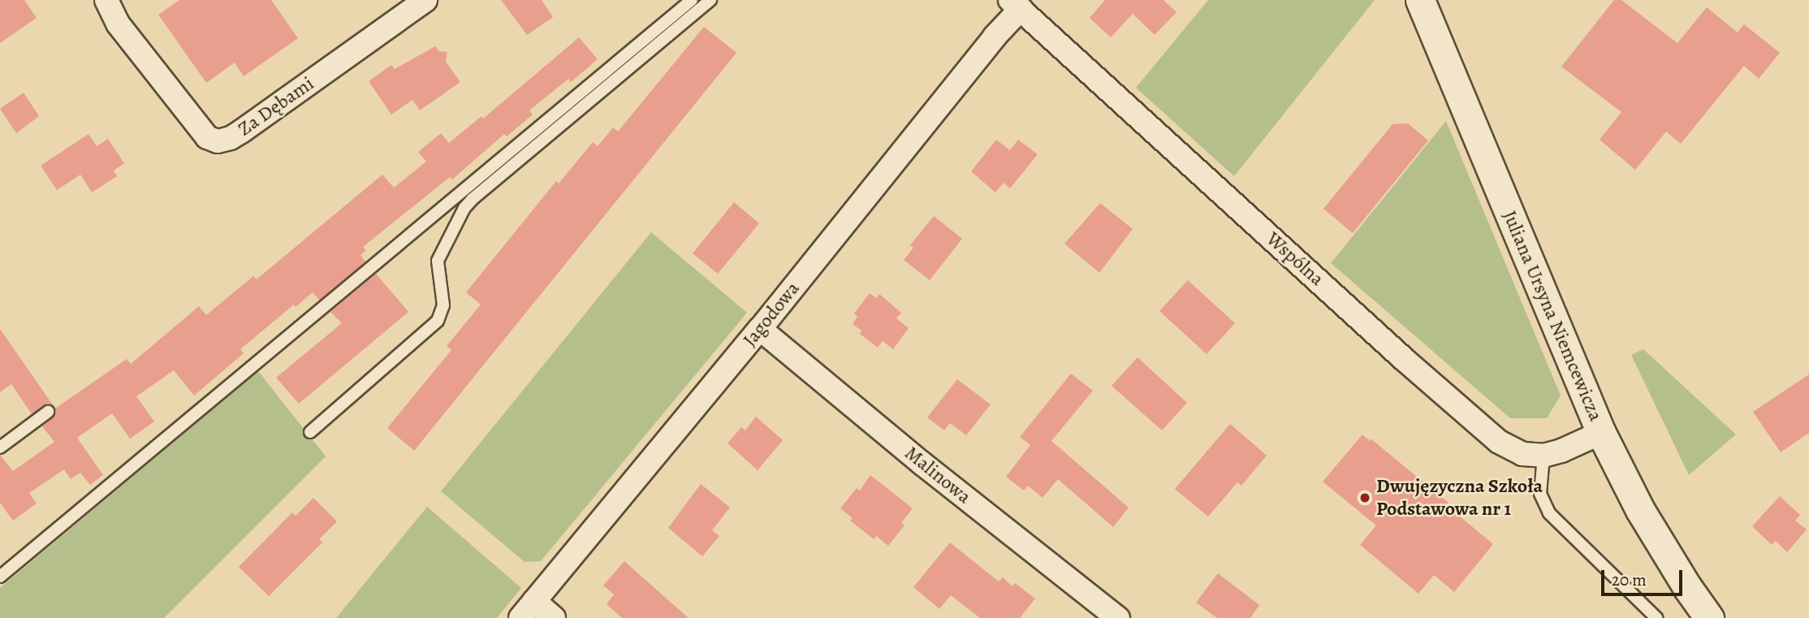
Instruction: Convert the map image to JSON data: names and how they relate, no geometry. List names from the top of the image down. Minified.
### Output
{"streets":{"street":["Za Dębami","Wspólna","Jagodowa","Juliana Ursyna Niemcewicza","Malinowa"]},"crossings":[["Wspólna","Jagodowa"],["Wspólna","Juliana Ursyna Niemcewicza"],["Jagodowa","Malinowa"]],"places":["Dwujęzyczna Szkoła Podstawowa nr 1"],"scale_bar":"20 m"}
